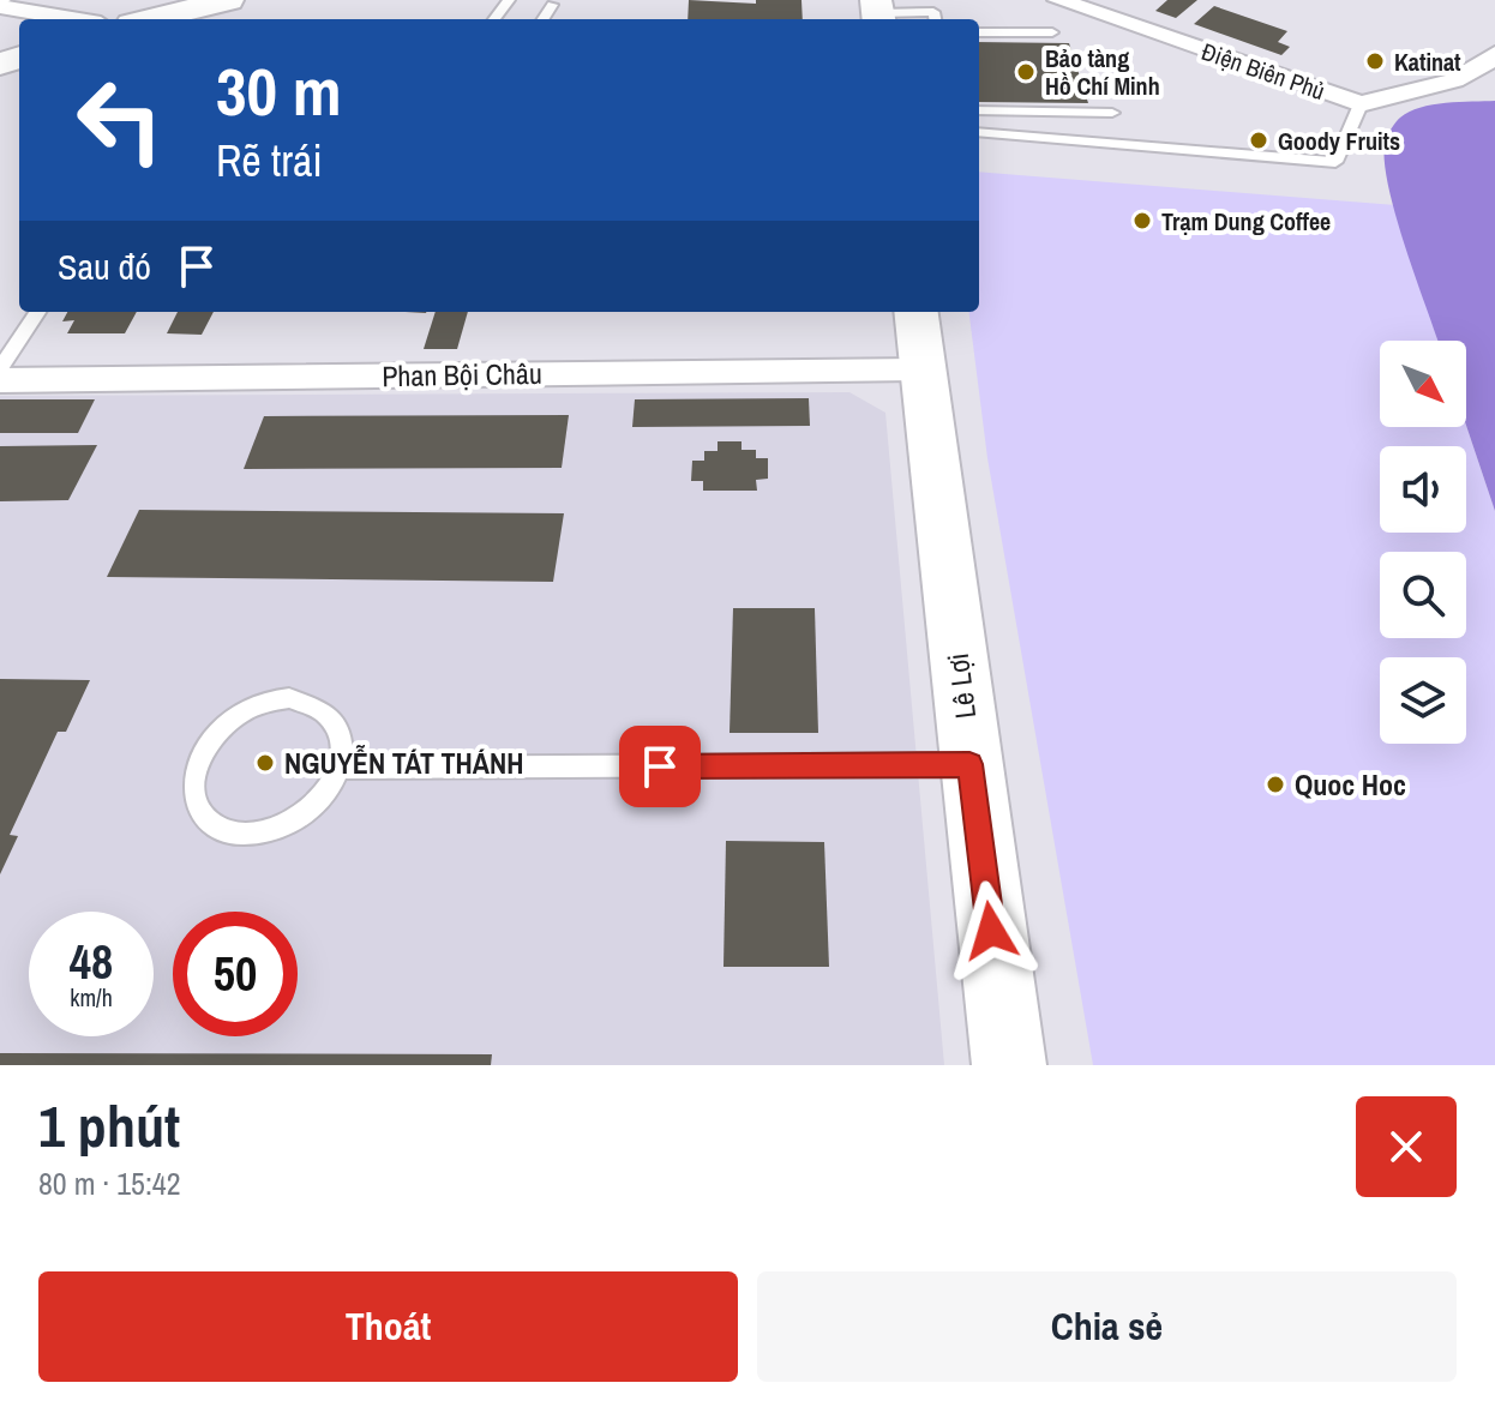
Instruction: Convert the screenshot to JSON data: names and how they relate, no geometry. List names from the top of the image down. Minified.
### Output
{"streets":{"main road":["Lê Lợi"],"street":["Điện Biên Phủ","Phan Bội Châu"]},"crossings":[["Phan Bội Châu","Lê Lợi"]],"places":["Katinat","Bảo tàng Hồ Chí Minh","Goody Fruits","Trạm Dung Coffee","NGUYỄN TÁT THÁNH","Quoc Hoc"],"north":"bottom right","page":{"turn":["30 m","Rẽ trái"],"then":"Sau đó","speed":"48 km/h","limit":"50","heading":["1 phút","80 m · 15:42"],"buttons":["Thoát","Chia sẻ"]}}
